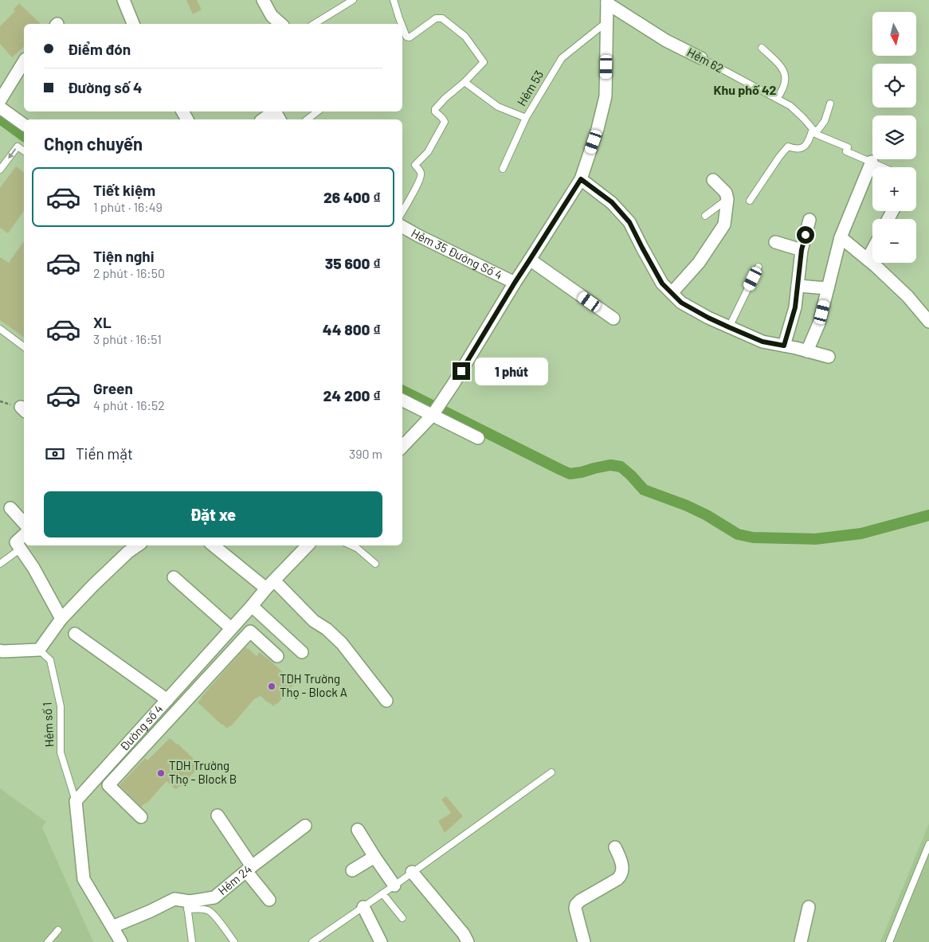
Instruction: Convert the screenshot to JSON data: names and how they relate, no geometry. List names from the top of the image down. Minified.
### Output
{"streets":{"street":["Hẻm 62","Hẻm 35 Đường Số 4","Đường số 4","Hẻm 24"],"lane":["Hẻm 53","Hẻm số 1"]},"crossings":[["Hẻm số 1","Đường số 4"]],"districts":["Khu phố 42"],"places":["TDH Trường Thọ - Block A","TDH Trường Thọ - Block B"],"north":"bottom","page":{"map_buttons":["+","−"],"banner":["Điểm đón","Đường số 4"],"heading":"Chọn chuyến","list":[{"name":"Tiết kiệm","note":"1 phút · 16:49","value":"26 400 ₫"},{"name":"Tiện nghi","note":"2 phút · 16:50","value":"35 600 ₫"},{"name":"XL","note":"3 phút · 16:51","value":"44 800 ₫"},{"name":"Green","note":"4 phút · 16:52","value":"24 200 ₫"}],"bubble":"1 phút","pay":["Tiền mặt","390 m"],"buttons":"Đặt xe"}}
